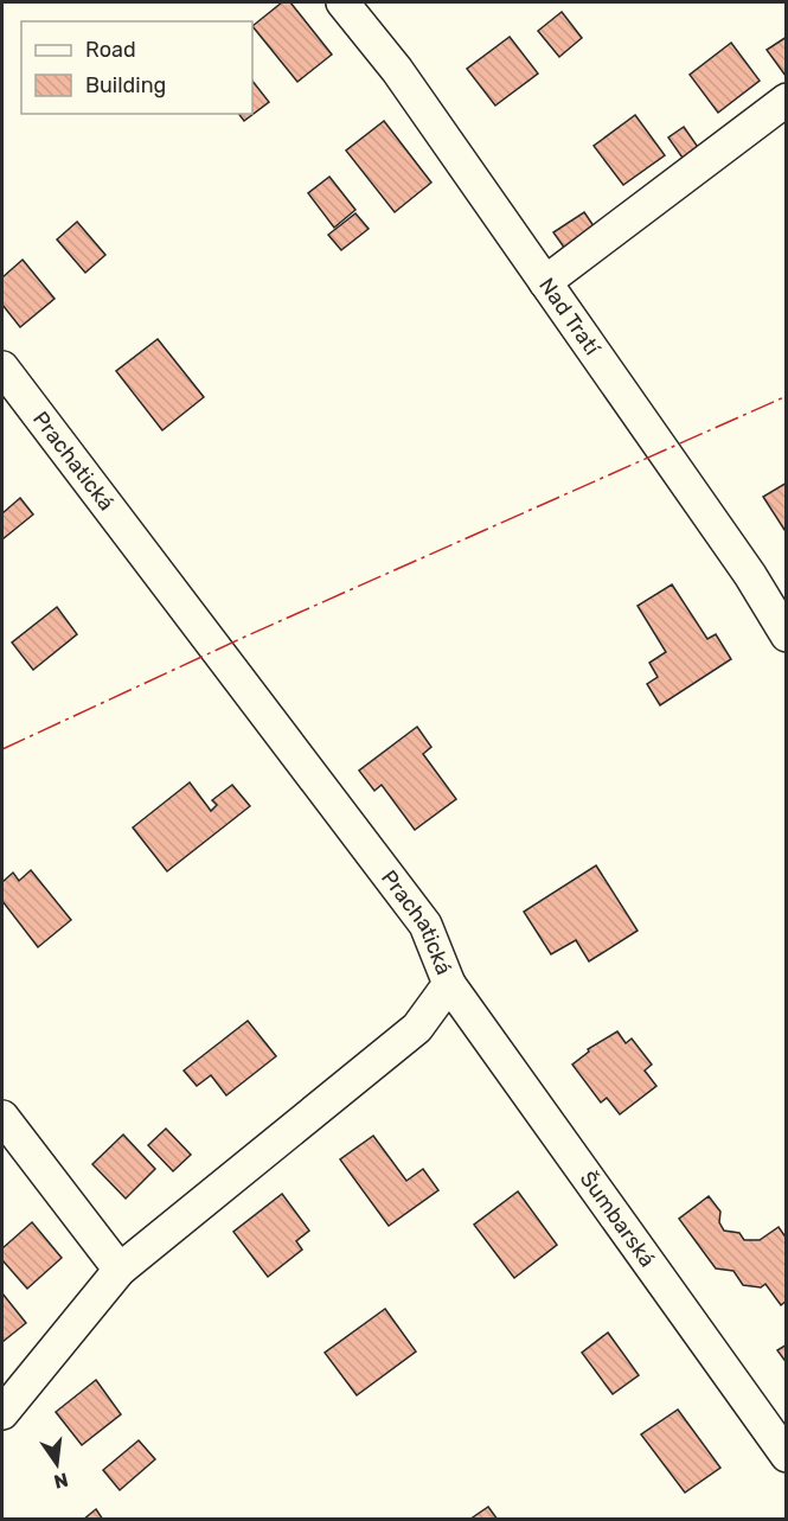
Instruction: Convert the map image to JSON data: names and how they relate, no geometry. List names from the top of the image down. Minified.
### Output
{"streets":{"street":["Nad Tratí","Prachatická","Šumbarská"]},"crossings":[["Prachatická","Šumbarská"]],"legend":["Road","Building"],"north":"bottom"}
